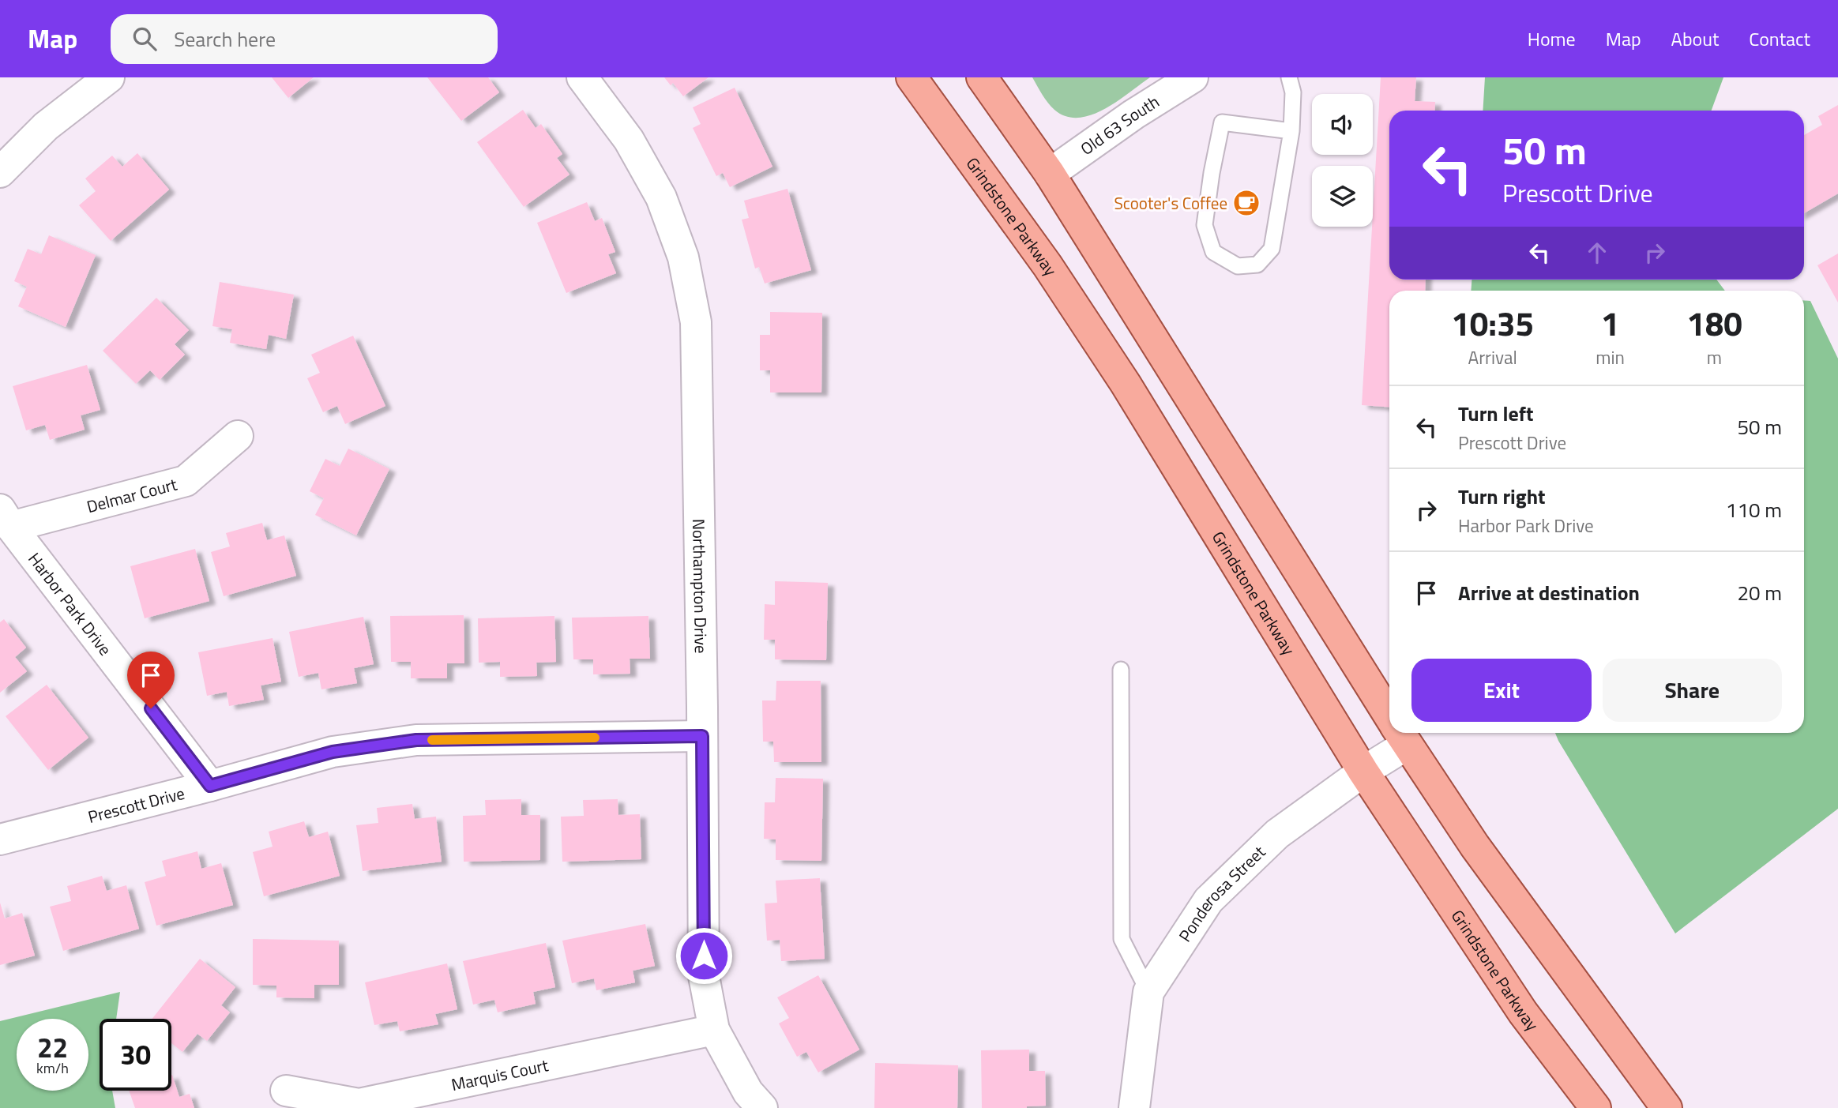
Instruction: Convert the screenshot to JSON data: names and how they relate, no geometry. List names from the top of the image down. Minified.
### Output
{"streets":{"main road":["Grindstone Parkway"],"street":["Old 63 South","Delmar Court","Northampton Drive","Harbor Park Drive","Prescott Drive","Ponderosa Street","Marquis Court"]},"crossings":[["Grindstone Parkway","Ponderosa Street"],["Delmar Court","Harbor Park Drive"],["Northampton Drive","Prescott Drive"],["Northampton Drive","Marquis Court"],["Harbor Park Drive","Prescott Drive"]],"places":{"cafe":["Scooter's Coffee"]},"page":{"header":"Map","search":"Search here","nav":["Home","Map","About","Contact"],"turn":["50 m","Prescott Drive"],"eta":["10:35","Arrival","1","min","180","m"],"list":[{"name":"Turn left","note":"Prescott Drive","value":"50 m"},{"name":"Turn right","note":"Harbor Park Drive","value":"110 m"},{"name":"Arrive at destination","value":"20 m"}],"buttons":["Exit","Share"],"speed":"22 km/h","limit":"30"}}
